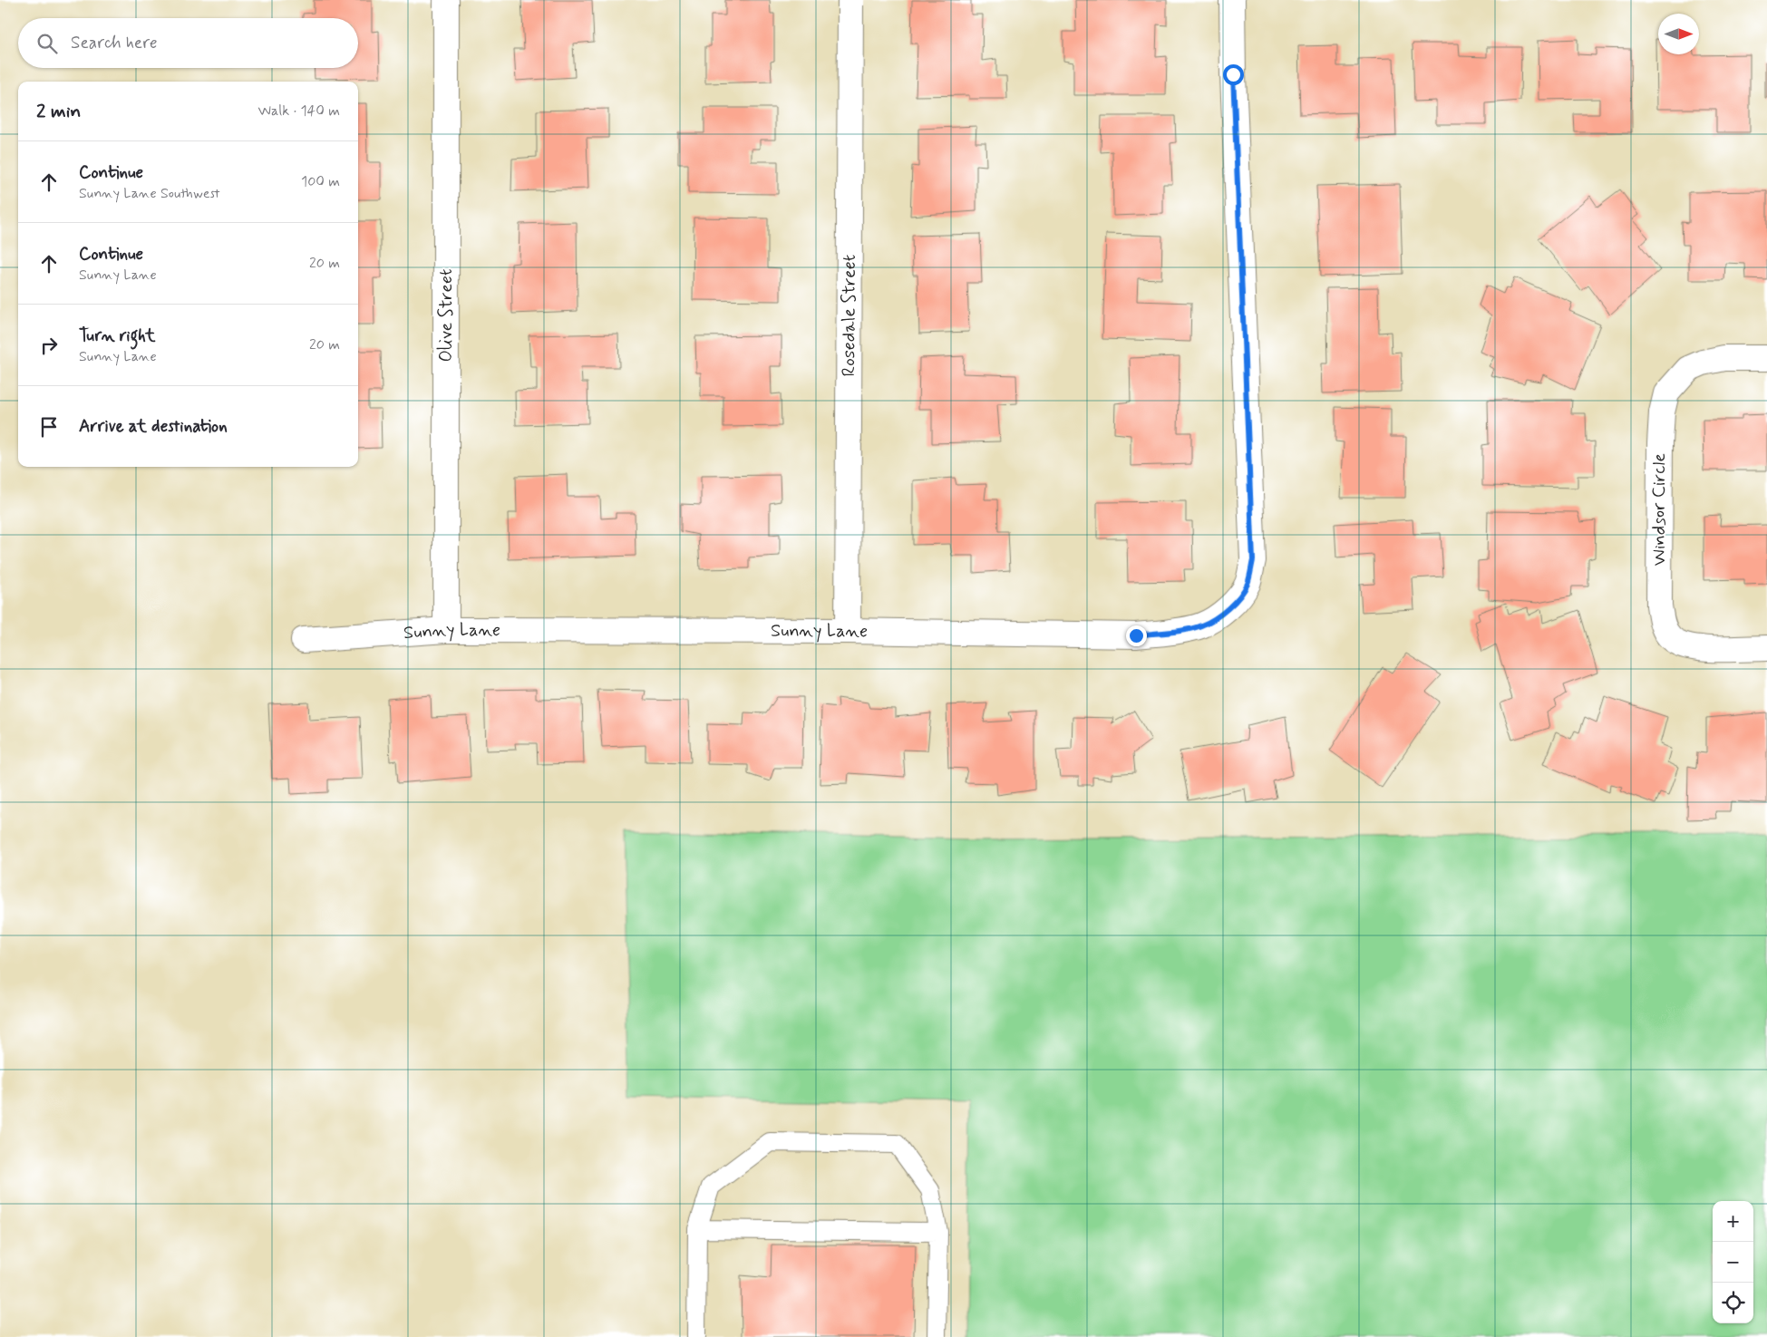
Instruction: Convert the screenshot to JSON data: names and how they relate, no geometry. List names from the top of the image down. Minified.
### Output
{"streets":{"street":["Olive Street","Rosedale Street","Windsor Circle","Sunny Lane"]},"crossings":[["Olive Street","Sunny Lane"],["Rosedale Street","Sunny Lane"]],"north":"right","page":{"search":"Search here","heading":["2 min","Walk · 140 m"],"list":[["Continue","Sunny Lane Southwest","100 m"],["Continue","Sunny Lane","20 m"],["Turn right","Sunny Lane","20 m"],"Arrive at destination"],"map_buttons":["+","−"]}}
